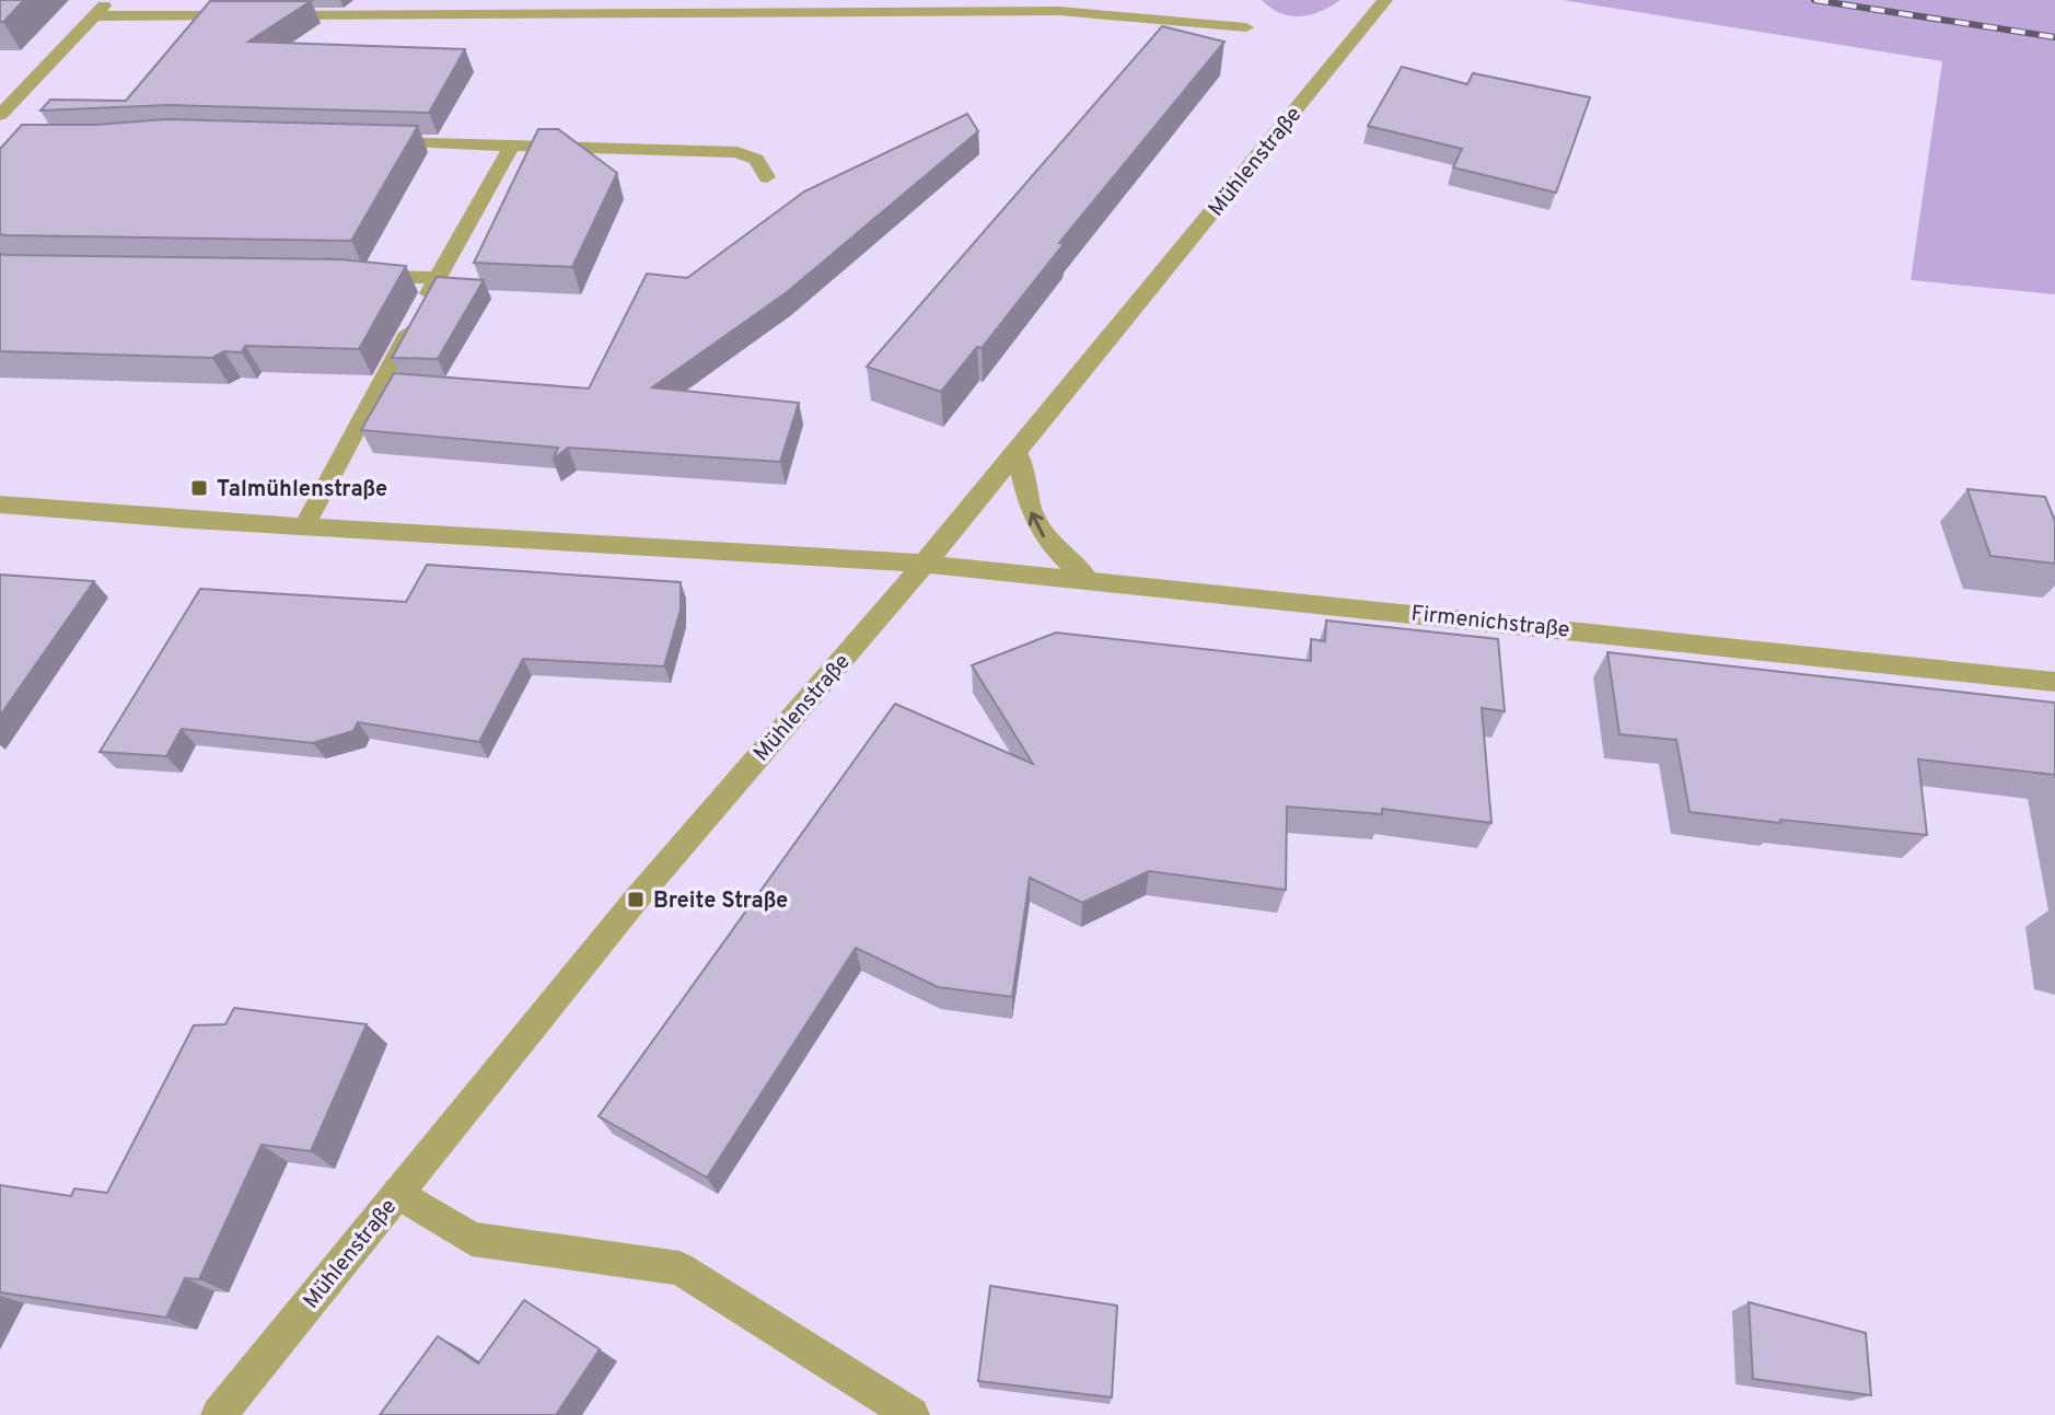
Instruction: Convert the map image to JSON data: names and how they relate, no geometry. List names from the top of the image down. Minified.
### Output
{"streets":{"street":["Mühlenstraße","Firmenichstraße"]},"crossings":[["Mühlenstraße","Firmenichstraße"]],"places":{"transit":["Talmühlenstraße","Breite Straße"]}}
